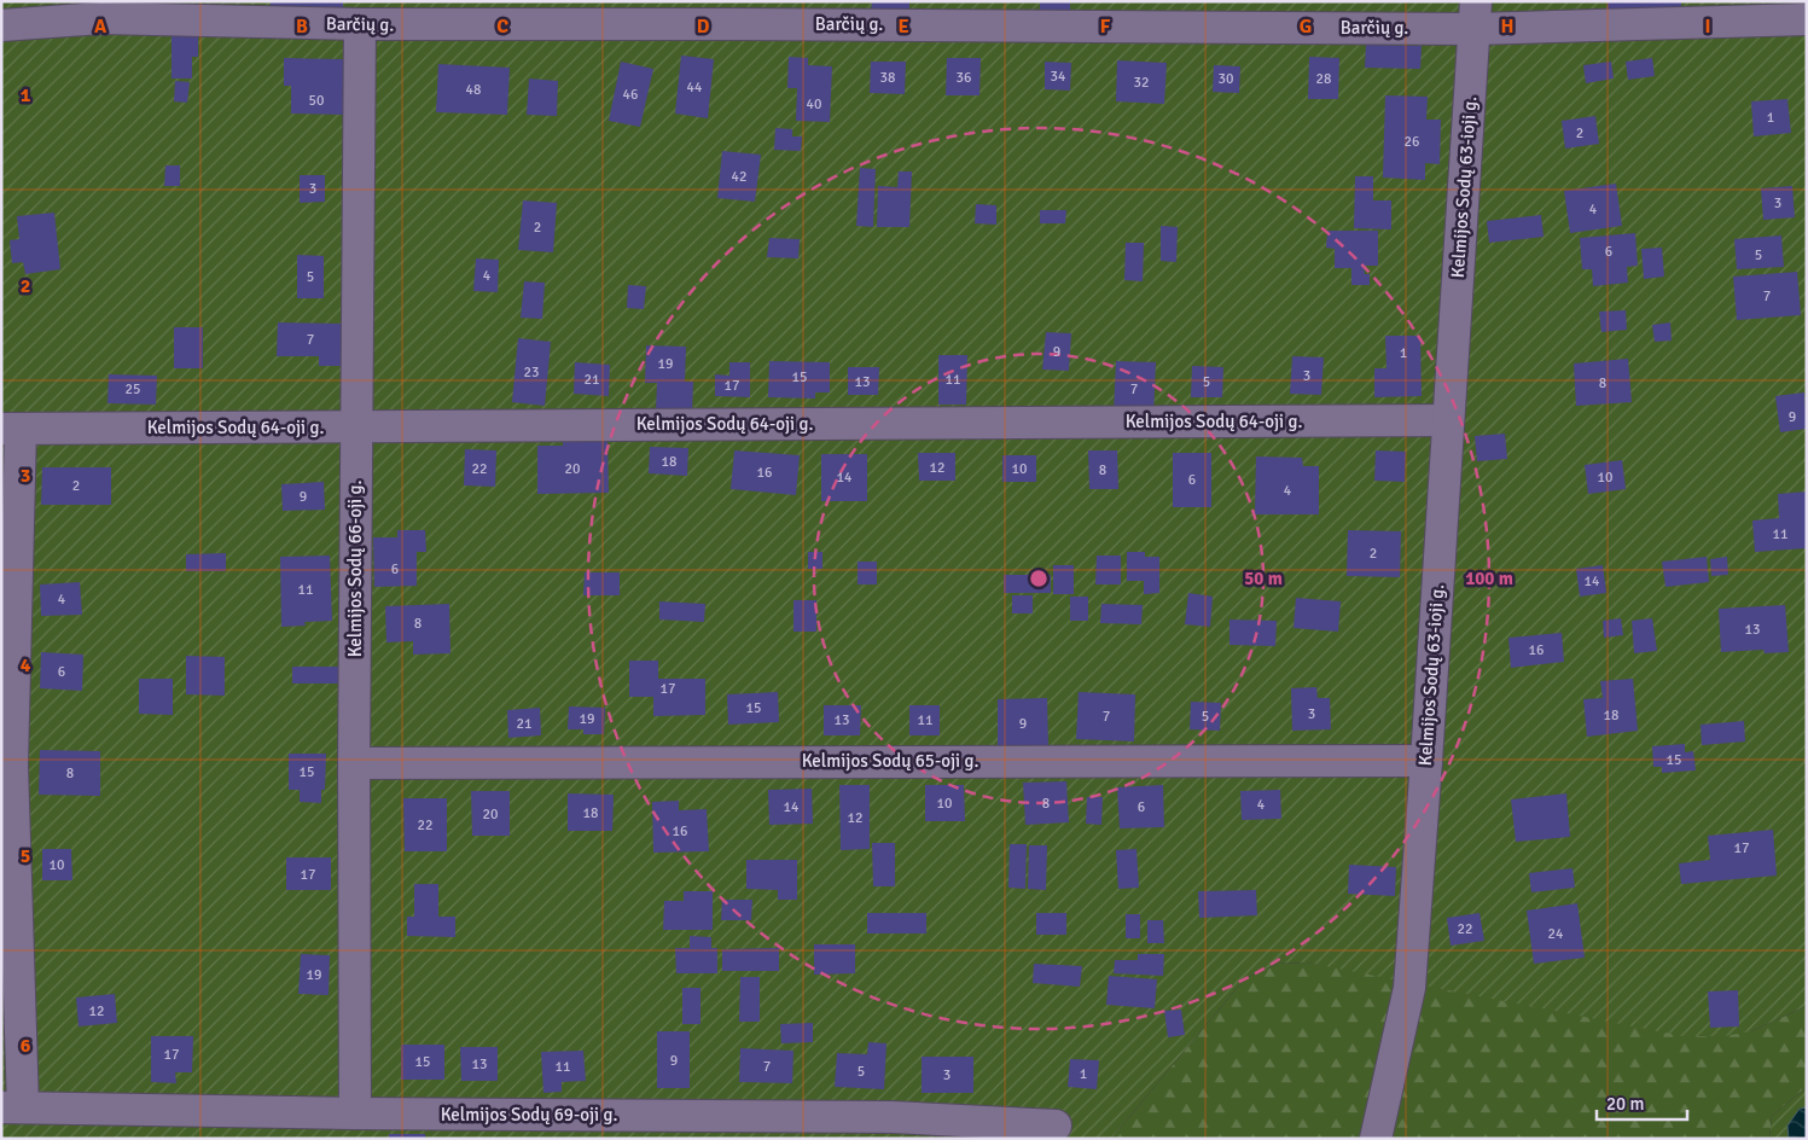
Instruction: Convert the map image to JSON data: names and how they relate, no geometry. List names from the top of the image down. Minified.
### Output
{"streets":{"street":["Barčių g.","Kelmijos Sodų 63-ioji g.","Kelmijos Sodų 64-oji g.","Kelmijos Sodų 66-oji g.","Kelmijos Sodų 65-oji g.","Kelmijos Sodų 69-oji g."]},"crossings":[["Barčių g.","Kelmijos Sodų 63-ioji g."],["Barčių g.","Kelmijos Sodų 66-oji g."],["Kelmijos Sodų 63-ioji g.","Kelmijos Sodų 64-oji g."],["Kelmijos Sodų 63-ioji g.","Kelmijos Sodų 65-oji g."],["Kelmijos Sodų 64-oji g.","Kelmijos Sodų 66-oji g."],["Kelmijos Sodų 66-oji g.","Kelmijos Sodų 65-oji g."],["Kelmijos Sodų 66-oji g.","Kelmijos Sodų 69-oji g."]],"house_numbers":["34","38","36","30","28","32","44","48","46","50","40","1","2","26","42","3","3","4","2","6","5","4","5","7","7","9","1","19","23","3","15","21","11","13","5","8","17","25","7","9","18","12","22","20","10","8","16","14","10","6","2","4","9","11","2","6","14","11","4","8","13","16","6","17","15","3","18","7","5","19","13","11","21","9","15","15","8","10","8","4","14","6","18","20","12","22","16","17","10","17","22","24","19","12","17","9","15","13","11","7","5","1","3"],"scale_bar":"20 m","grid":{"columns":["A","B","C","D","E","F","G","H","I"],"rows":["1","2","3","4","5","6"]},"rings":["50 m","100 m"]}
